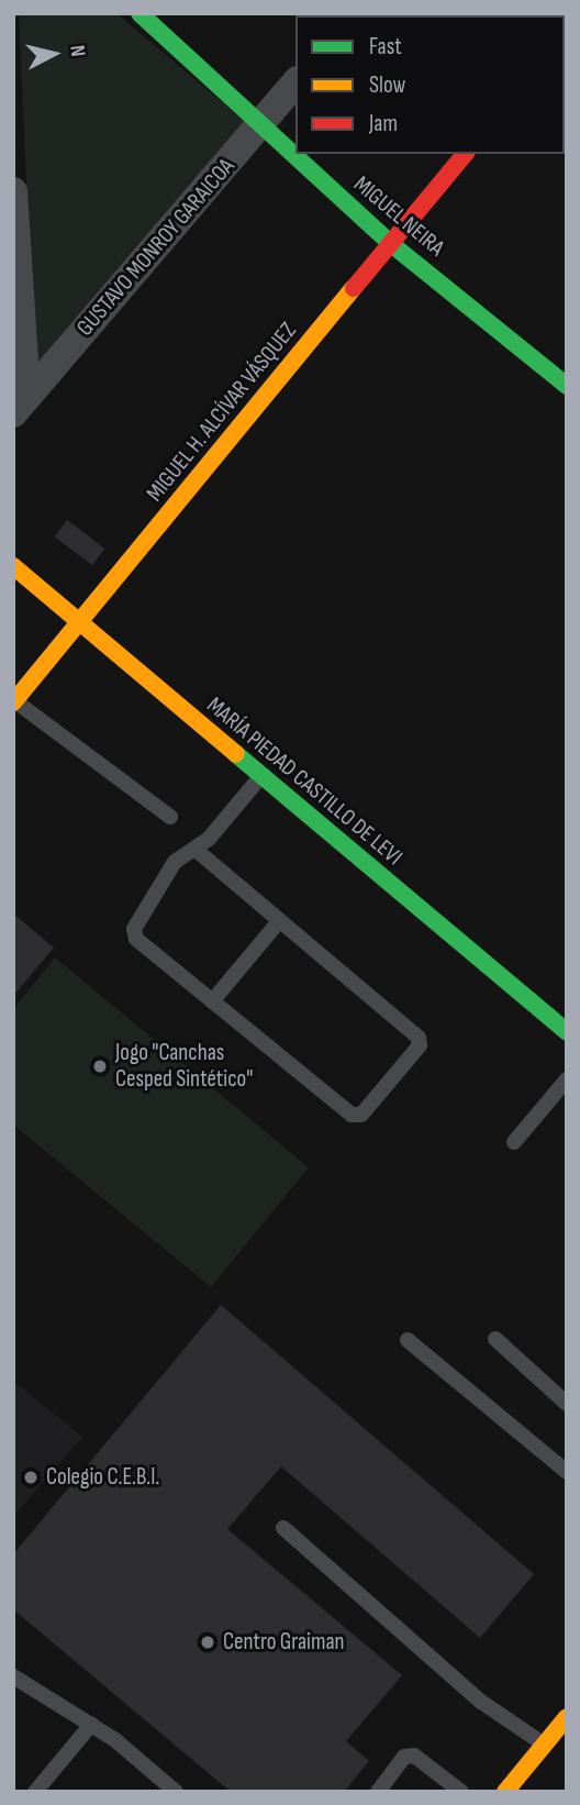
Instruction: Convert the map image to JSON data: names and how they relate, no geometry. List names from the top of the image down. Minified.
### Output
{"streets":{"street":["MIGUEL NEIRA","GUSTAVO MONROY GARAICOA","MIGUEL H. ALCÍVAR VÁSQUEZ","MARÍA PIEDAD CASTILLO DE LEVI"]},"crossings":[["MIGUEL NEIRA","GUSTAVO MONROY GARAICOA"],["MIGUEL NEIRA","MIGUEL H. ALCÍVAR VÁSQUEZ"],["MIGUEL H. ALCÍVAR VÁSQUEZ","MARÍA PIEDAD CASTILLO DE LEVI"]],"places":["Jogo \"Canchas Cesped Sintético\"","Colegio C.E.B.I.","Centro Graiman"],"legend":["Fast","Slow","Jam"],"north":"right"}
